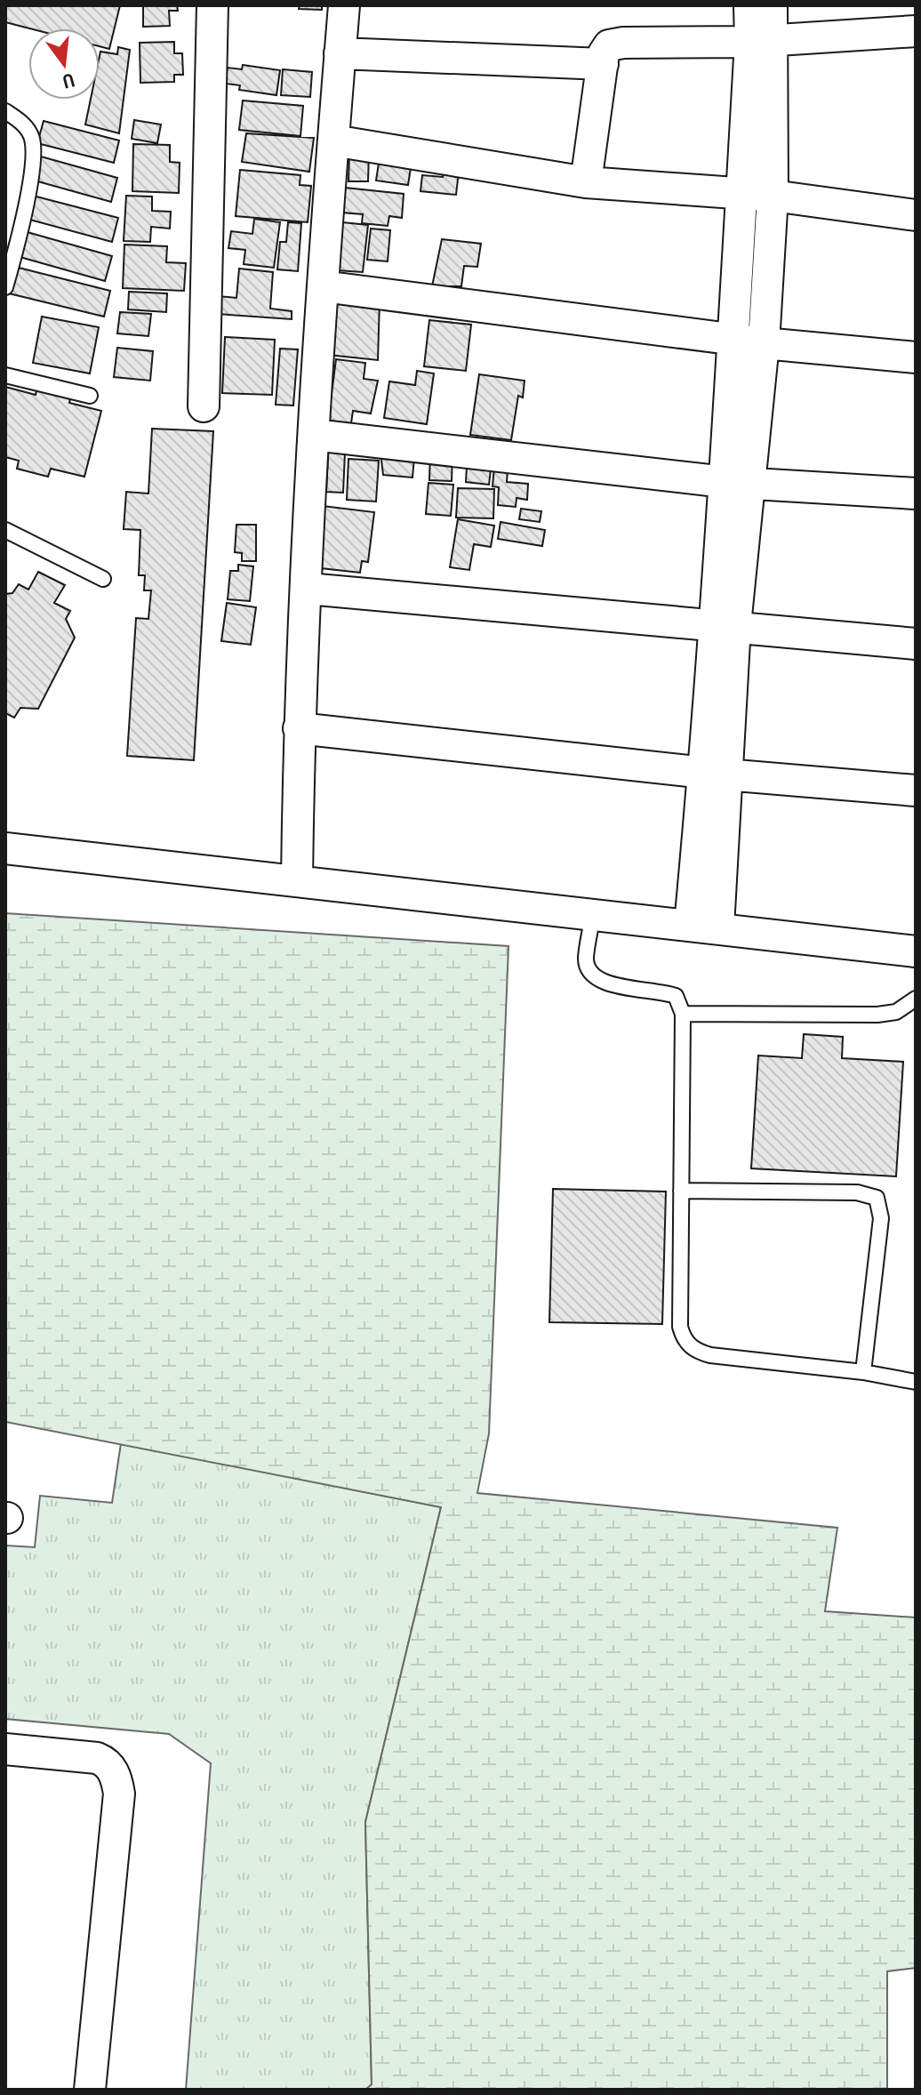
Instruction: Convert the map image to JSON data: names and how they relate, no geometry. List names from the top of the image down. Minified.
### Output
{"north":"bottom"}
